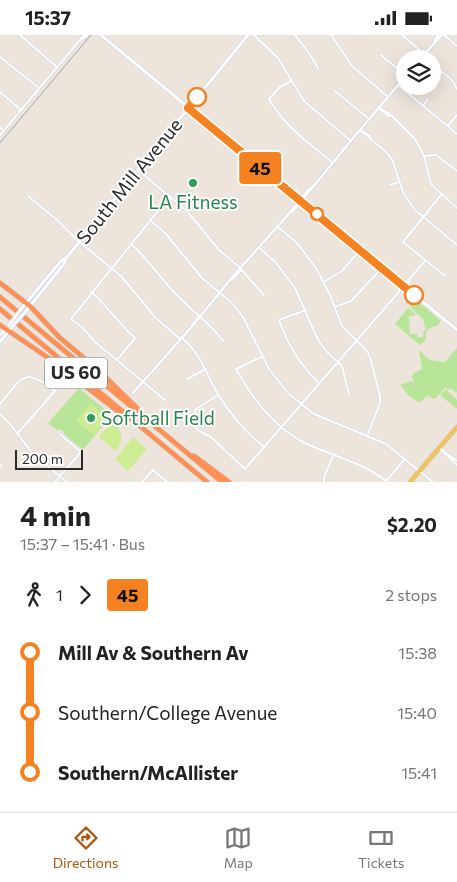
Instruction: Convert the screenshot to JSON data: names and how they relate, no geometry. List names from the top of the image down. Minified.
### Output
{"streets":{"highway":["US 60"],"main road":["South Mill Avenue"]},"places":["LA Fitness","Softball Field"],"lines":["bus line 45"],"scale_bar":"200 m","page":{"status":"15:37","on_map":"45","scale":"200 m","heading":["4 min","15:37 – 15:41 · Bus","$2.20"],"legs":["1","45","2 stops"],"list":[{"name":"Mill Av & Southern Av","value":"15:38"},{"name":"Southern/College Avenue","value":"15:40"},{"name":"Southern/McAllister","value":"15:41"}],"tabs":["Directions","Map","Tickets"]}}
